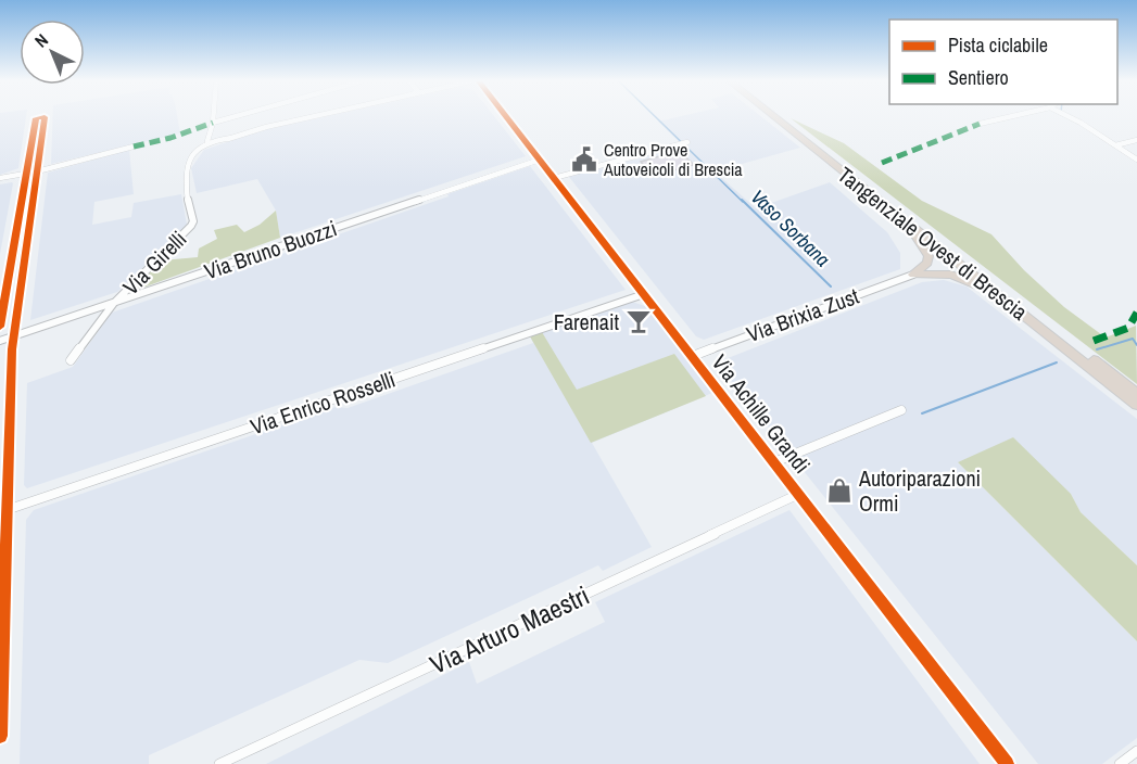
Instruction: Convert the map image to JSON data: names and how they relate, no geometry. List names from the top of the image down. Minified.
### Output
{"streets":{"highway":["Tangenziale Ovest di Brescia"],"street":["Via Bruno Buozzi","Via Girelli","Via Brixia Zust","Via Enrico Rosselli","Via Achille Grandi","Via Arturo Maestri"]},"crossings":[["Via Bruno Buozzi","Via Girelli"],["Via Bruno Buozzi","Via Achille Grandi"],["Via Brixia Zust","Via Achille Grandi"],["Via Enrico Rosselli","Via Achille Grandi"],["Via Achille Grandi","Via Arturo Maestri"]],"water":["Vaso Sorbana"],"places":{"public building":["Centro Prove Autoveicoli di Brescia"],"bar":["Farenait"],"shop":["Autoriparazioni Ormi"]},"legend":["Pista ciclabile","Sentiero"],"north":"top left"}
